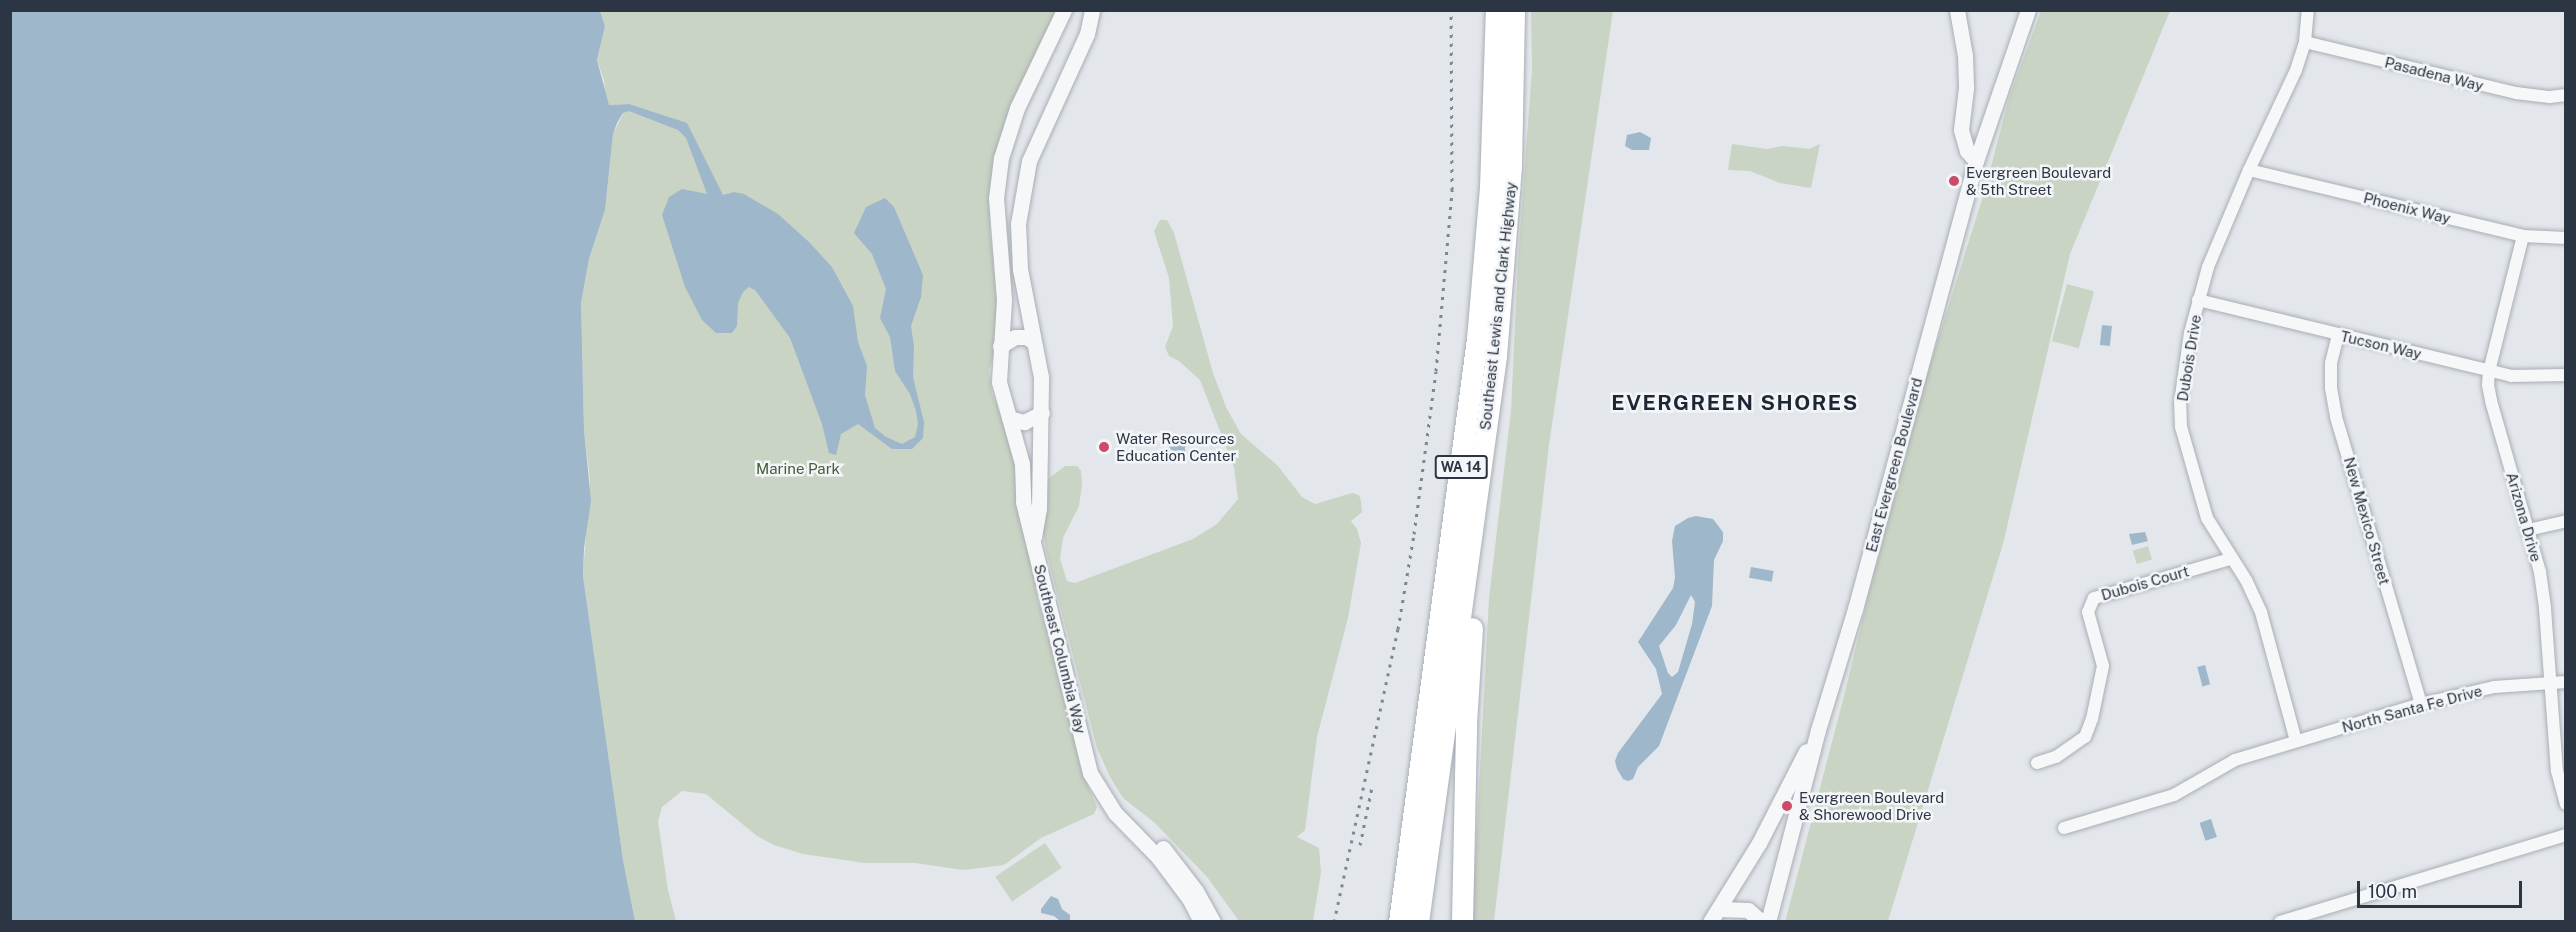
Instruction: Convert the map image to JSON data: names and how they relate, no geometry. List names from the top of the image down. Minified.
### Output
{"streets":{"highway":["Southeast Lewis and Clark Highway","WA 14"],"street":["Pasadena Way","Phoenix Way","Tucson Way","Dubois Drive","East Evergreen Boulevard","Arizona Drive","New Mexico Street","Dubois Court","Southeast Columbia Way","North Santa Fe Drive"]},"crossings":[["Pasadena Way","Dubois Drive"],["Phoenix Way","Dubois Drive"],["Phoenix Way","Arizona Drive"],["Tucson Way","Dubois Drive"],["Tucson Way","Arizona Drive"],["Tucson Way","New Mexico Street"],["Dubois Drive","Dubois Court"],["Dubois Drive","North Santa Fe Drive"],["Arizona Drive","North Santa Fe Drive"],["New Mexico Street","North Santa Fe Drive"]],"districts":["EVERGREEN SHORES"],"parks":["Marine Park"],"places":["Evergreen Boulevard & 5th Street","Water Resources Education Center","Evergreen Boulevard & Shorewood Drive"],"scale_bar":"100 m"}
